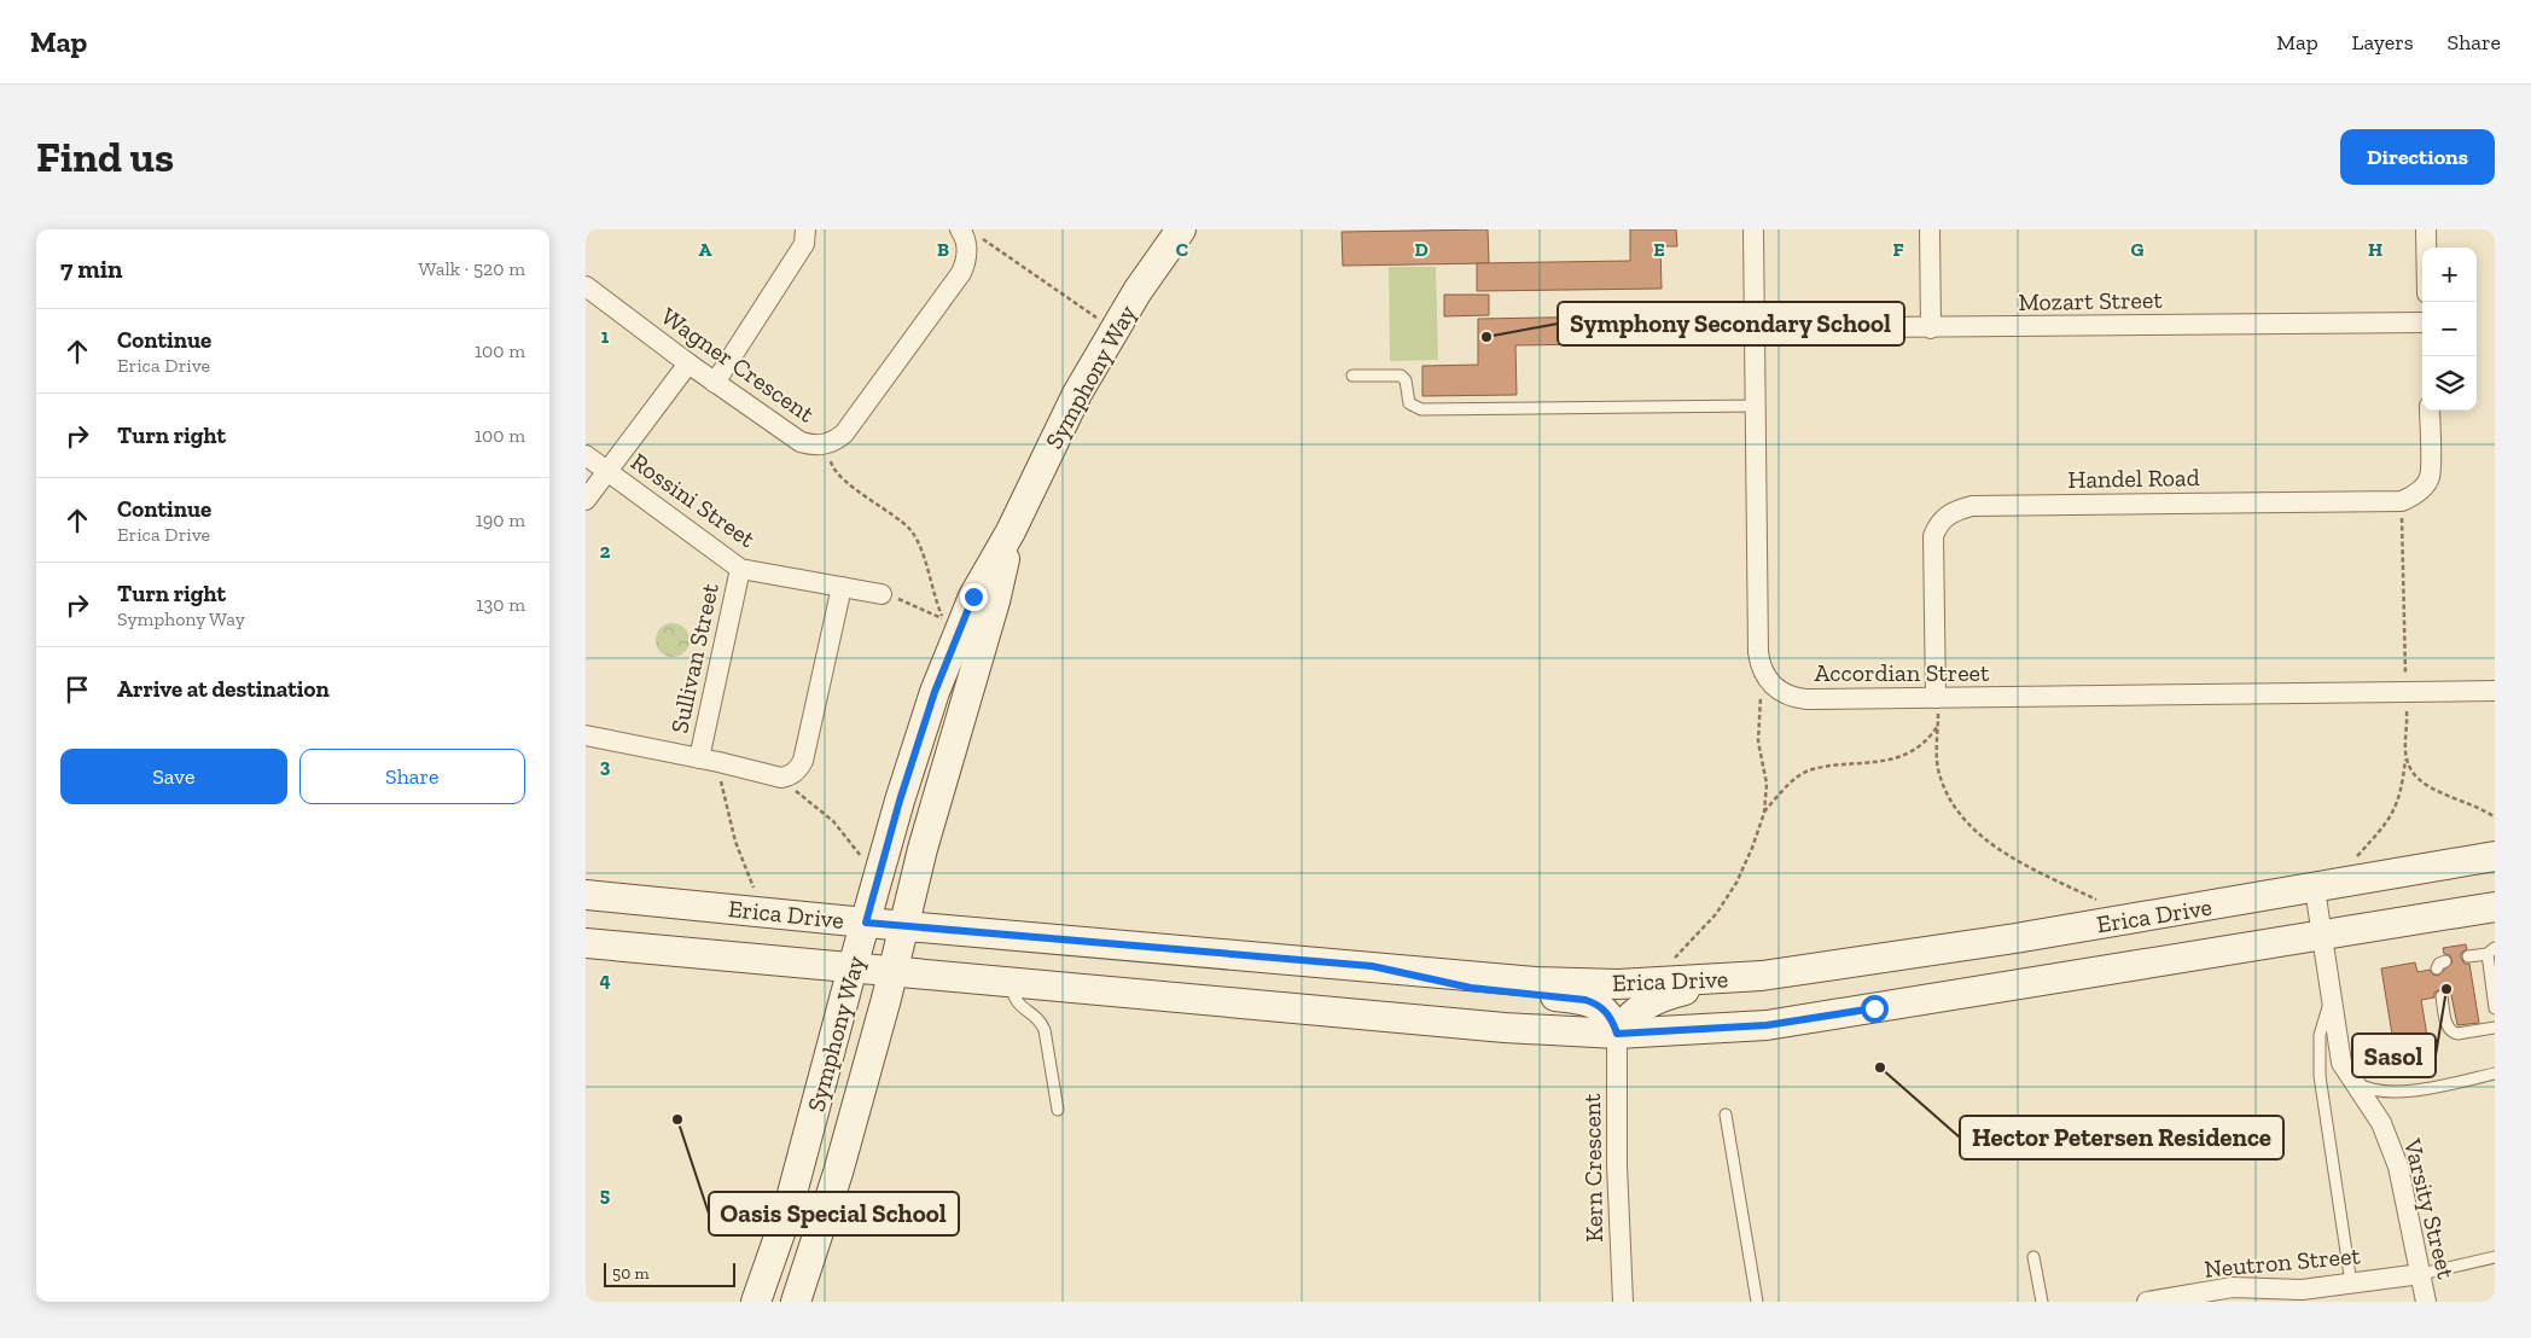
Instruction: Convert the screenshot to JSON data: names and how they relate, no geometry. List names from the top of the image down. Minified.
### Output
{"streets":{"main road":["Symphony Way","Erica Drive"],"street":["Mozart Street","Wagner Crescent","Handel Road","Rossini Street","Sullivan Street","Accordian Street","Kern Crescent","Varsity Street","Neutron Street"]},"crossings":[["Mozart Street","Accordian Street"],["Symphony Way","Erica Drive"],["Handel Road","Accordian Street"],["Rossini Street","Sullivan Street"],["Erica Drive","Kern Crescent"],["Erica Drive","Varsity Street"],["Varsity Street","Neutron Street"]],"places":["Symphony Secondary School","Sasol","Hector Petersen Residence","Oasis Special School"],"scale_bar":"50 m","page":{"header":"Map","nav":["Map","Layers","Share"],"buttons":["Directions",["Save","Share"]],"title":"Find us","heading":["7 min","Walk · 520 m"],"map_buttons":["+","−"],"list":[["Continue","Erica Drive","100 m"],["Turn right","100 m"],["Continue","Erica Drive","190 m"],["Turn right","Symphony Way","130 m"],"Arrive at destination"],"scale":"50 m"},"grid":{"columns":["A","B","C","D","E","F","G","H"],"rows":["1","2","3","4","5"]}}
